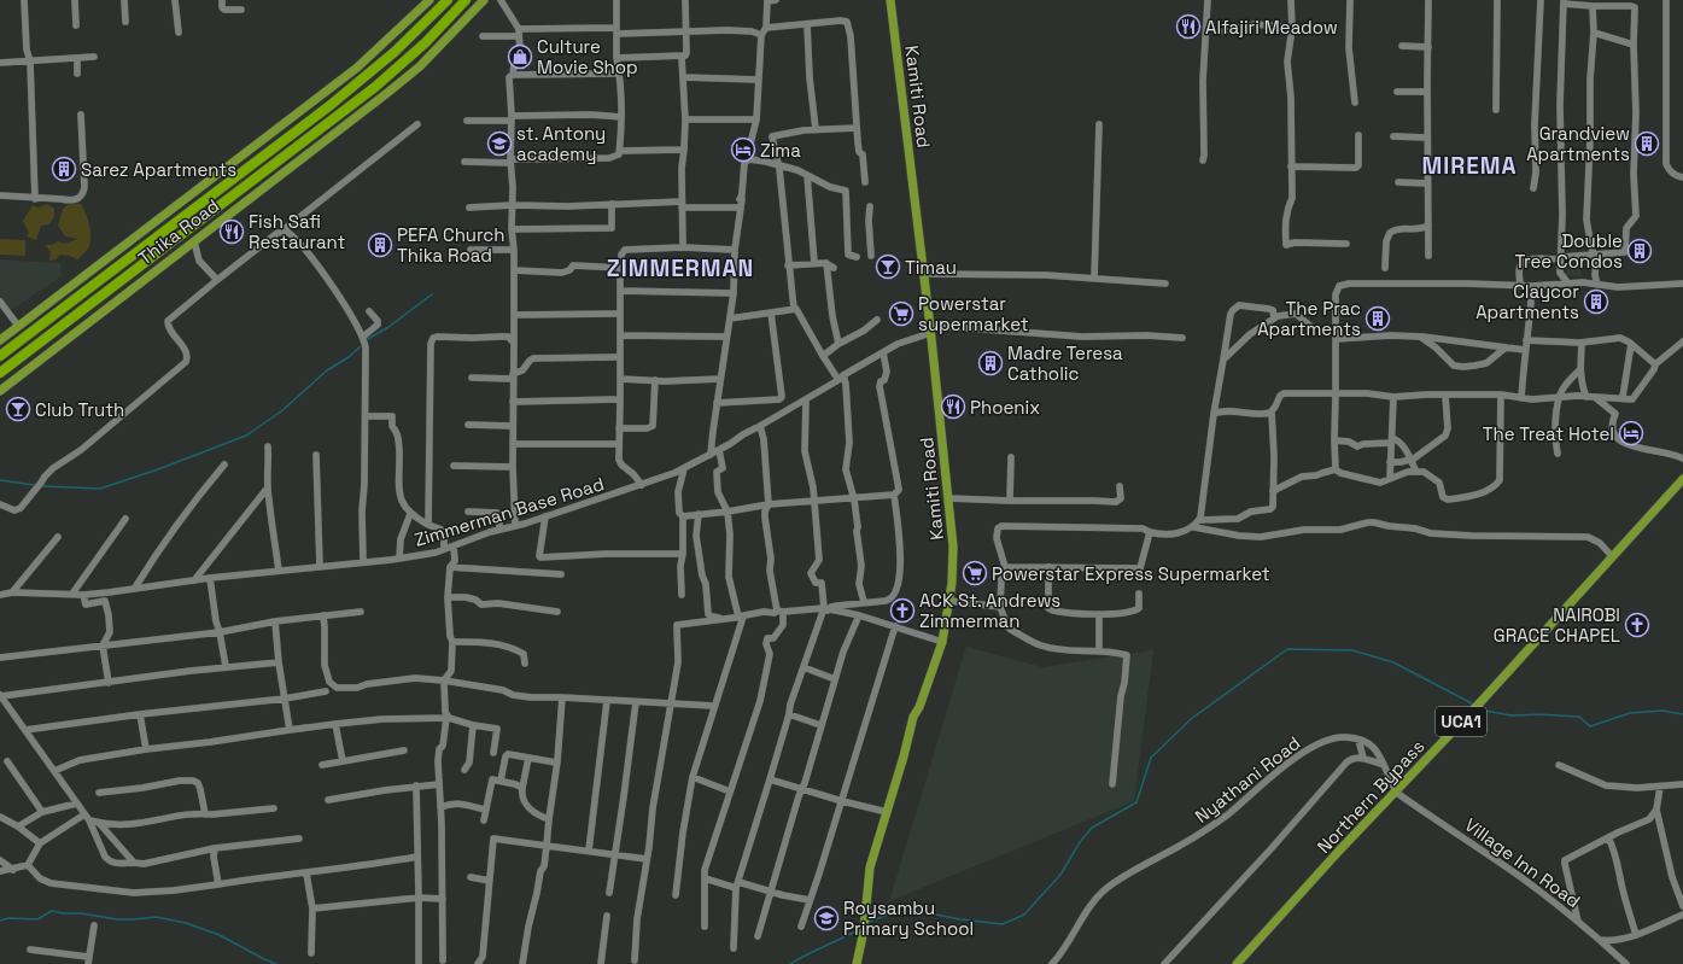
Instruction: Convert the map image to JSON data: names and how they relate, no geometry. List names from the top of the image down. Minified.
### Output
{"streets":{"highway":["Thika Road"],"main road":["Kamiti Road","UCA1","Northern Bypass"],"street":["Zimmerman Base Road","Nyathani Road","Village Inn Road"]},"crossings":[["Kamiti Road","Zimmerman Base Road"],["Nyathani Road","Northern Bypass"],["Nyathani Road","Village Inn Road"],["Northern Bypass","Village Inn Road"]],"districts":["MIREMA","ZIMMERMAN"],"places":{"restaurant":["Alfajiri Meadow","Fish Safi Restaurant","Phoenix"],"shop":["Culture Movie Shop"],"school or university":["st. Antony academy","Roysambu Primary School"],"building":["Grandview Apartments","Sarez Apartments","PEFA Church Thika Road","Double Tree Condos","Claycor Apartments","The Prac Apartments","Madre Teresa Catholic"],"hotel":["Zima","The Treat Hotel"],"bar":["Timau","Club Truth"],"supermarket":["Powerstar supermarket","Powerstar Express Supermarket"],"church":["ACK St. Andrews Zimmerman","NAIROBI GRACE CHAPEL"]}}
